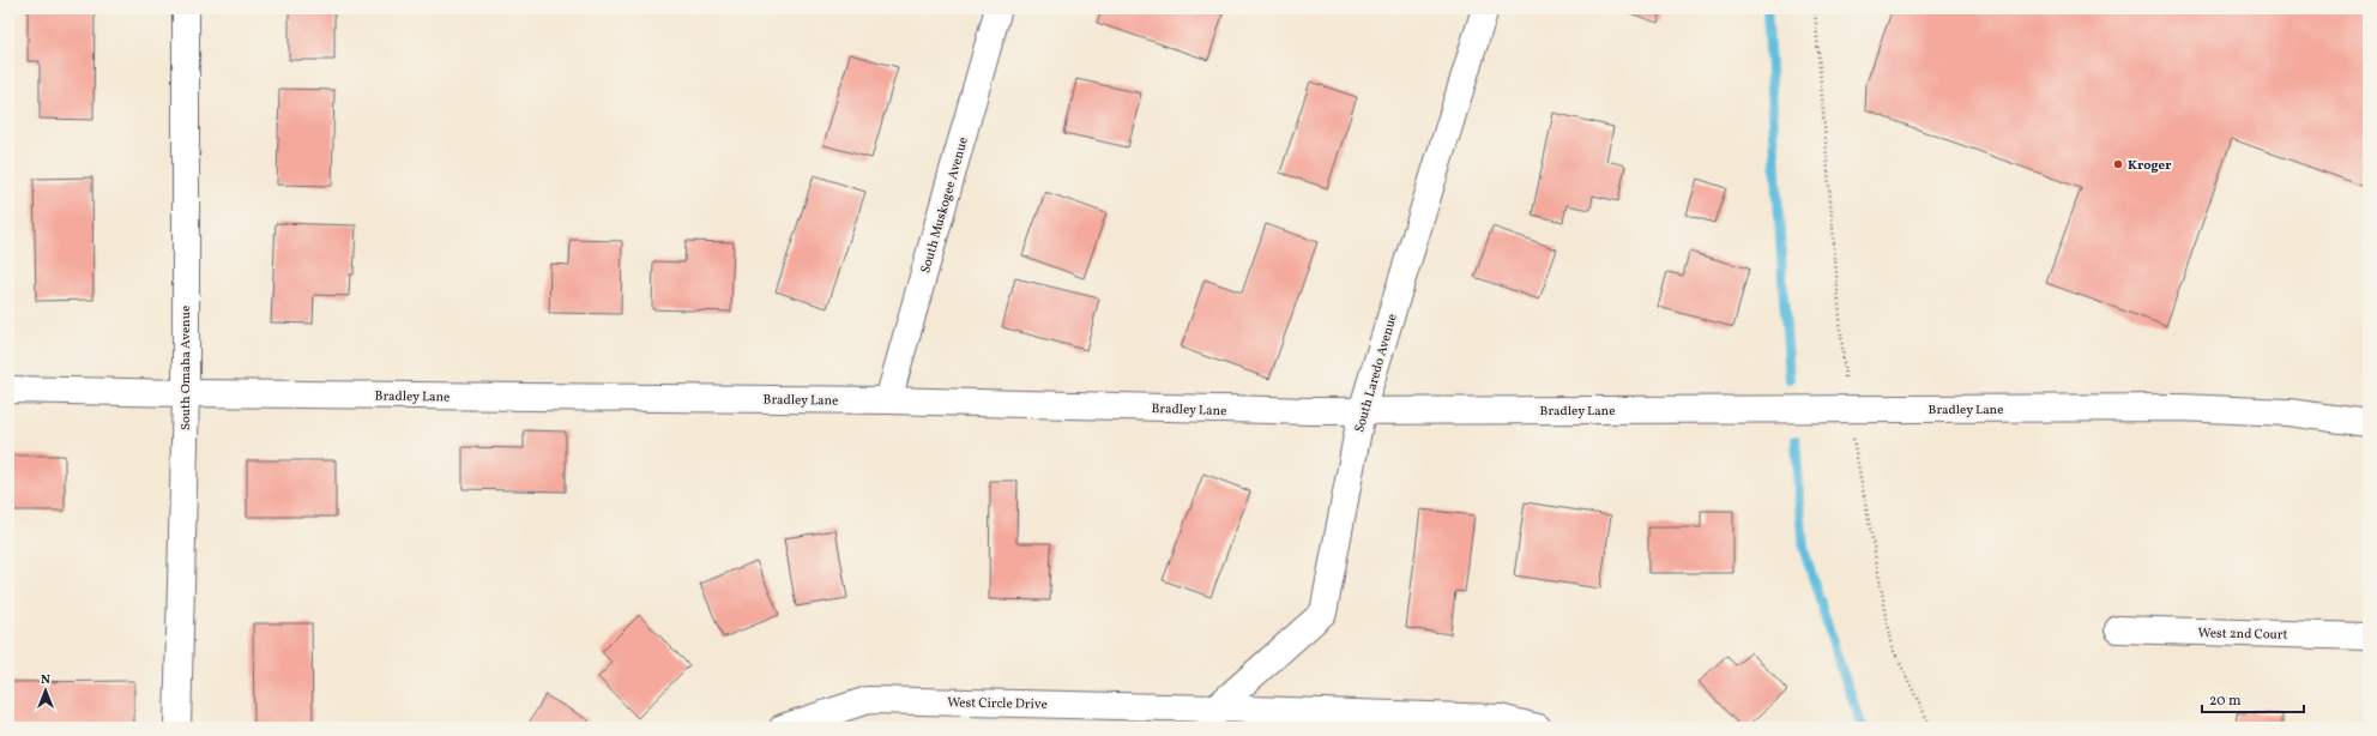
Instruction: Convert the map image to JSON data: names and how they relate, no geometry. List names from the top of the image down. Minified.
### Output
{"streets":{"street":["South Muskogee Avenue","South Omaha Avenue","South Laredo Avenue","Bradley Lane","West 2nd Court","West Circle Drive"]},"crossings":[["South Muskogee Avenue","Bradley Lane"],["South Omaha Avenue","Bradley Lane"],["South Laredo Avenue","Bradley Lane"],["South Laredo Avenue","West Circle Drive"]],"places":["Kroger"],"scale_bar":"20 m","north":"top"}
